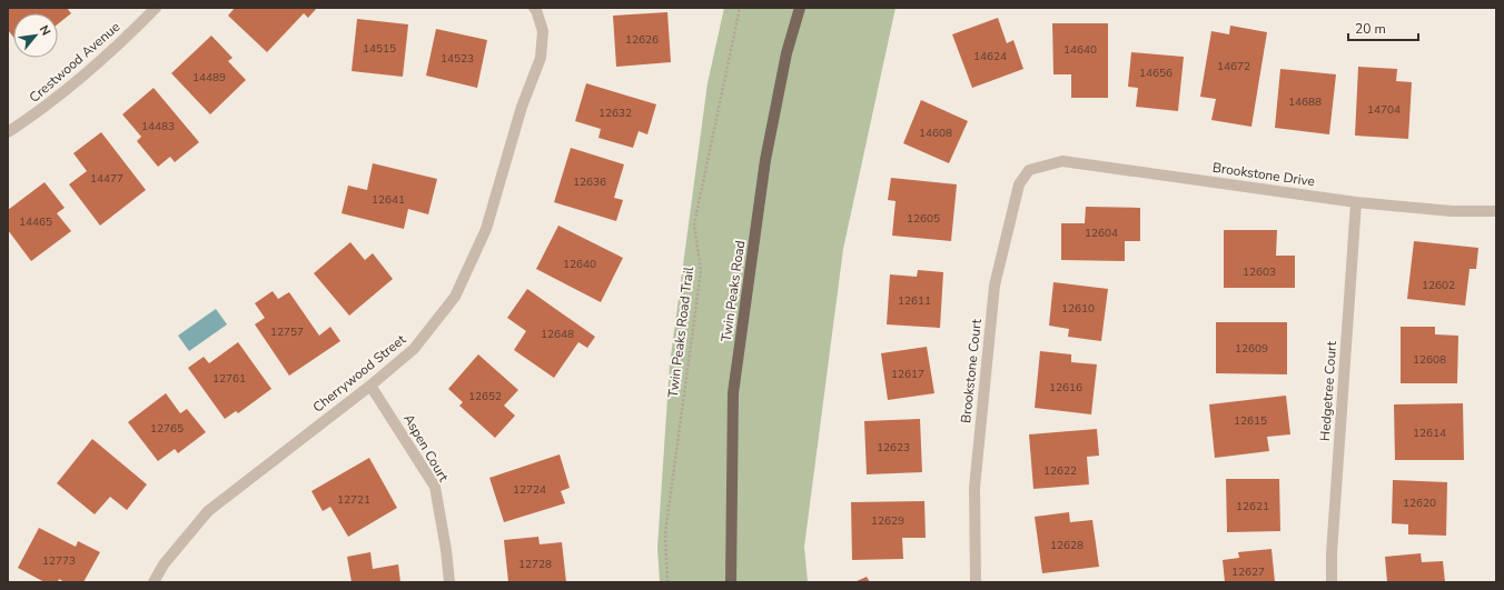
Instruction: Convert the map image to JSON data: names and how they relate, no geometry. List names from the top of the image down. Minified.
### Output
{"streets":{"main road":["Twin Peaks Road"],"street":["Crestwood Avenue","Brookstone Drive","Brookstone Court","Cherrywood Street","Hedgetree Court","Aspen Court"],"path":["Twin Peaks Road Trail"]},"crossings":[["Brookstone Drive","Brookstone Court"],["Brookstone Drive","Hedgetree Court"],["Cherrywood Street","Aspen Court"]],"house_numbers":["12626","14515","14640","14624","14523","14672","14656","14489","14688","14704","12632","14483","14608","14477","12636","12641","12605","14465","12604","12640","12603","12602","12611","12610","12757","12648","12609","12608","12617","12761","12616","12652","12615","12765","12614","12623","12622","12724","12721","12620","12621","12629","12628","12773","12728","12627"],"scale_bar":"20 m","north":"top right"}
